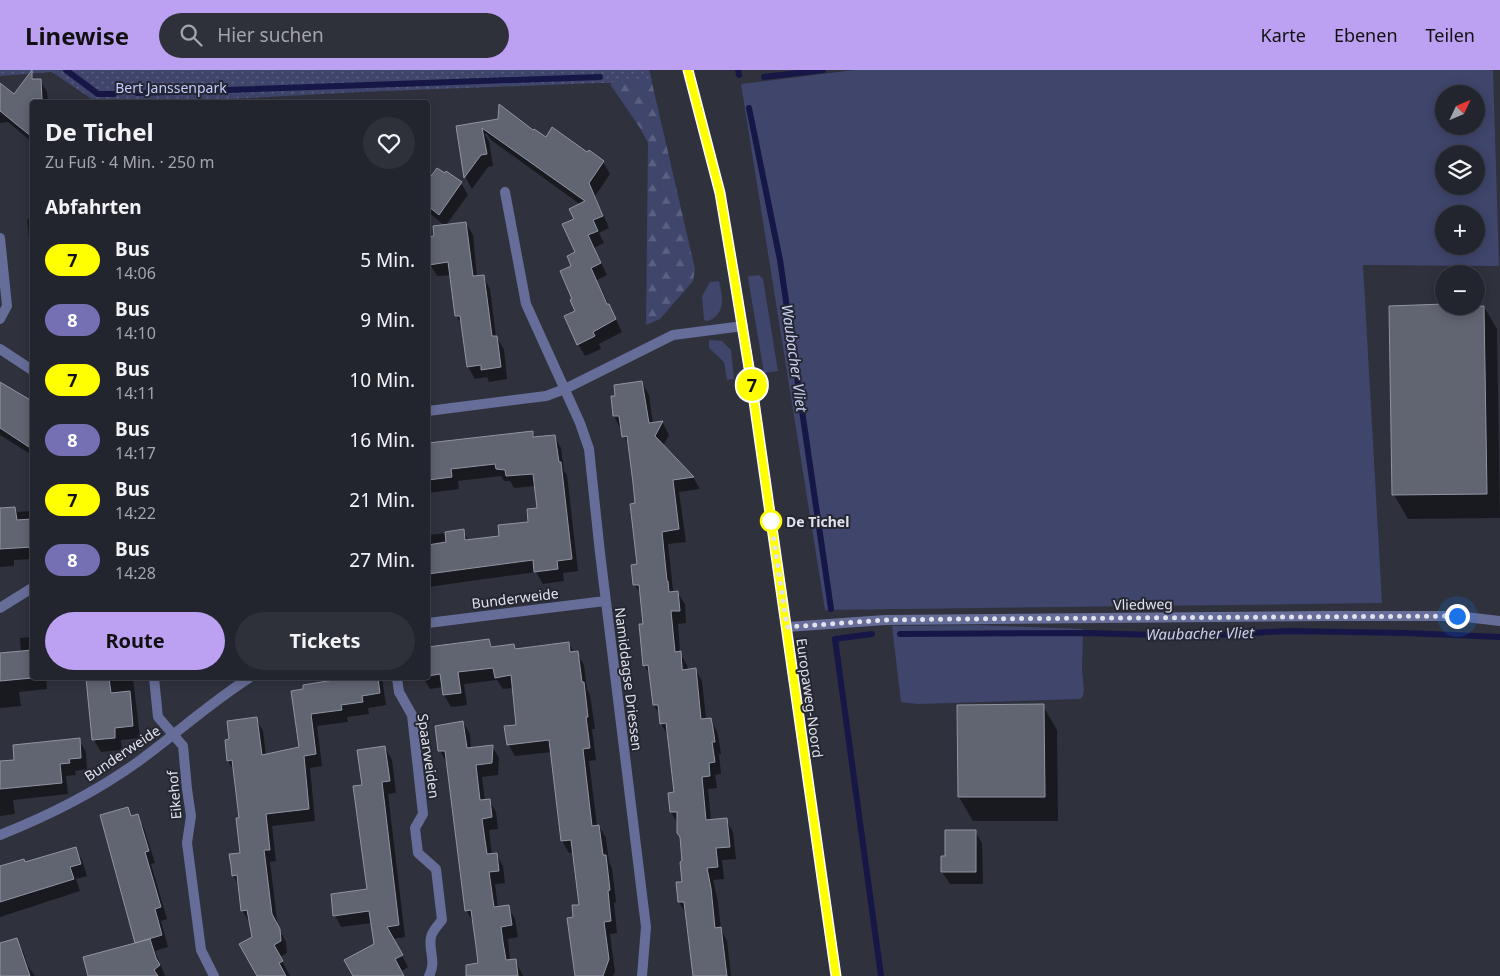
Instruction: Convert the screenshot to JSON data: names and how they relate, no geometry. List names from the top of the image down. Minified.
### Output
{"streets":{"street":["Bunderweide","Vliedweg","Namiddagse Driessen","Europaweg-Noord","Spaarweiden","Eikehof"]},"crossings":[["Bunderweide","Namiddagse Driessen"],["Bunderweide","Eikehof"],["Vliedweg","Europaweg-Noord"]],"water":["Waubacher Vliet"],"parks":["Bert Janssenpark"],"places":["De Tichel"],"lines":["bus line 7"],"north":"top right","page":{"header":"Linewise","search":"Hier suchen","nav":["Karte","Ebenen","Teilen"],"on_map":"7","map_buttons":["+","−"],"heading":[["De Tichel","Zu Fuß · 4 Min. · 250 m"],"Abfahrten"],"list":[{"mark":"7","name":"Bus","note":"14:06","value":"5 Min."},{"mark":"8","name":"Bus","note":"14:10","value":"9 Min."},{"mark":"7","name":"Bus","note":"14:11","value":"10 Min."},{"mark":"8","name":"Bus","note":"14:17","value":"16 Min."},{"mark":"7","name":"Bus","note":"14:22","value":"21 Min."},{"mark":"8","name":"Bus","note":"14:28","value":"27 Min."}],"buttons":["Route","Tickets"]}}
